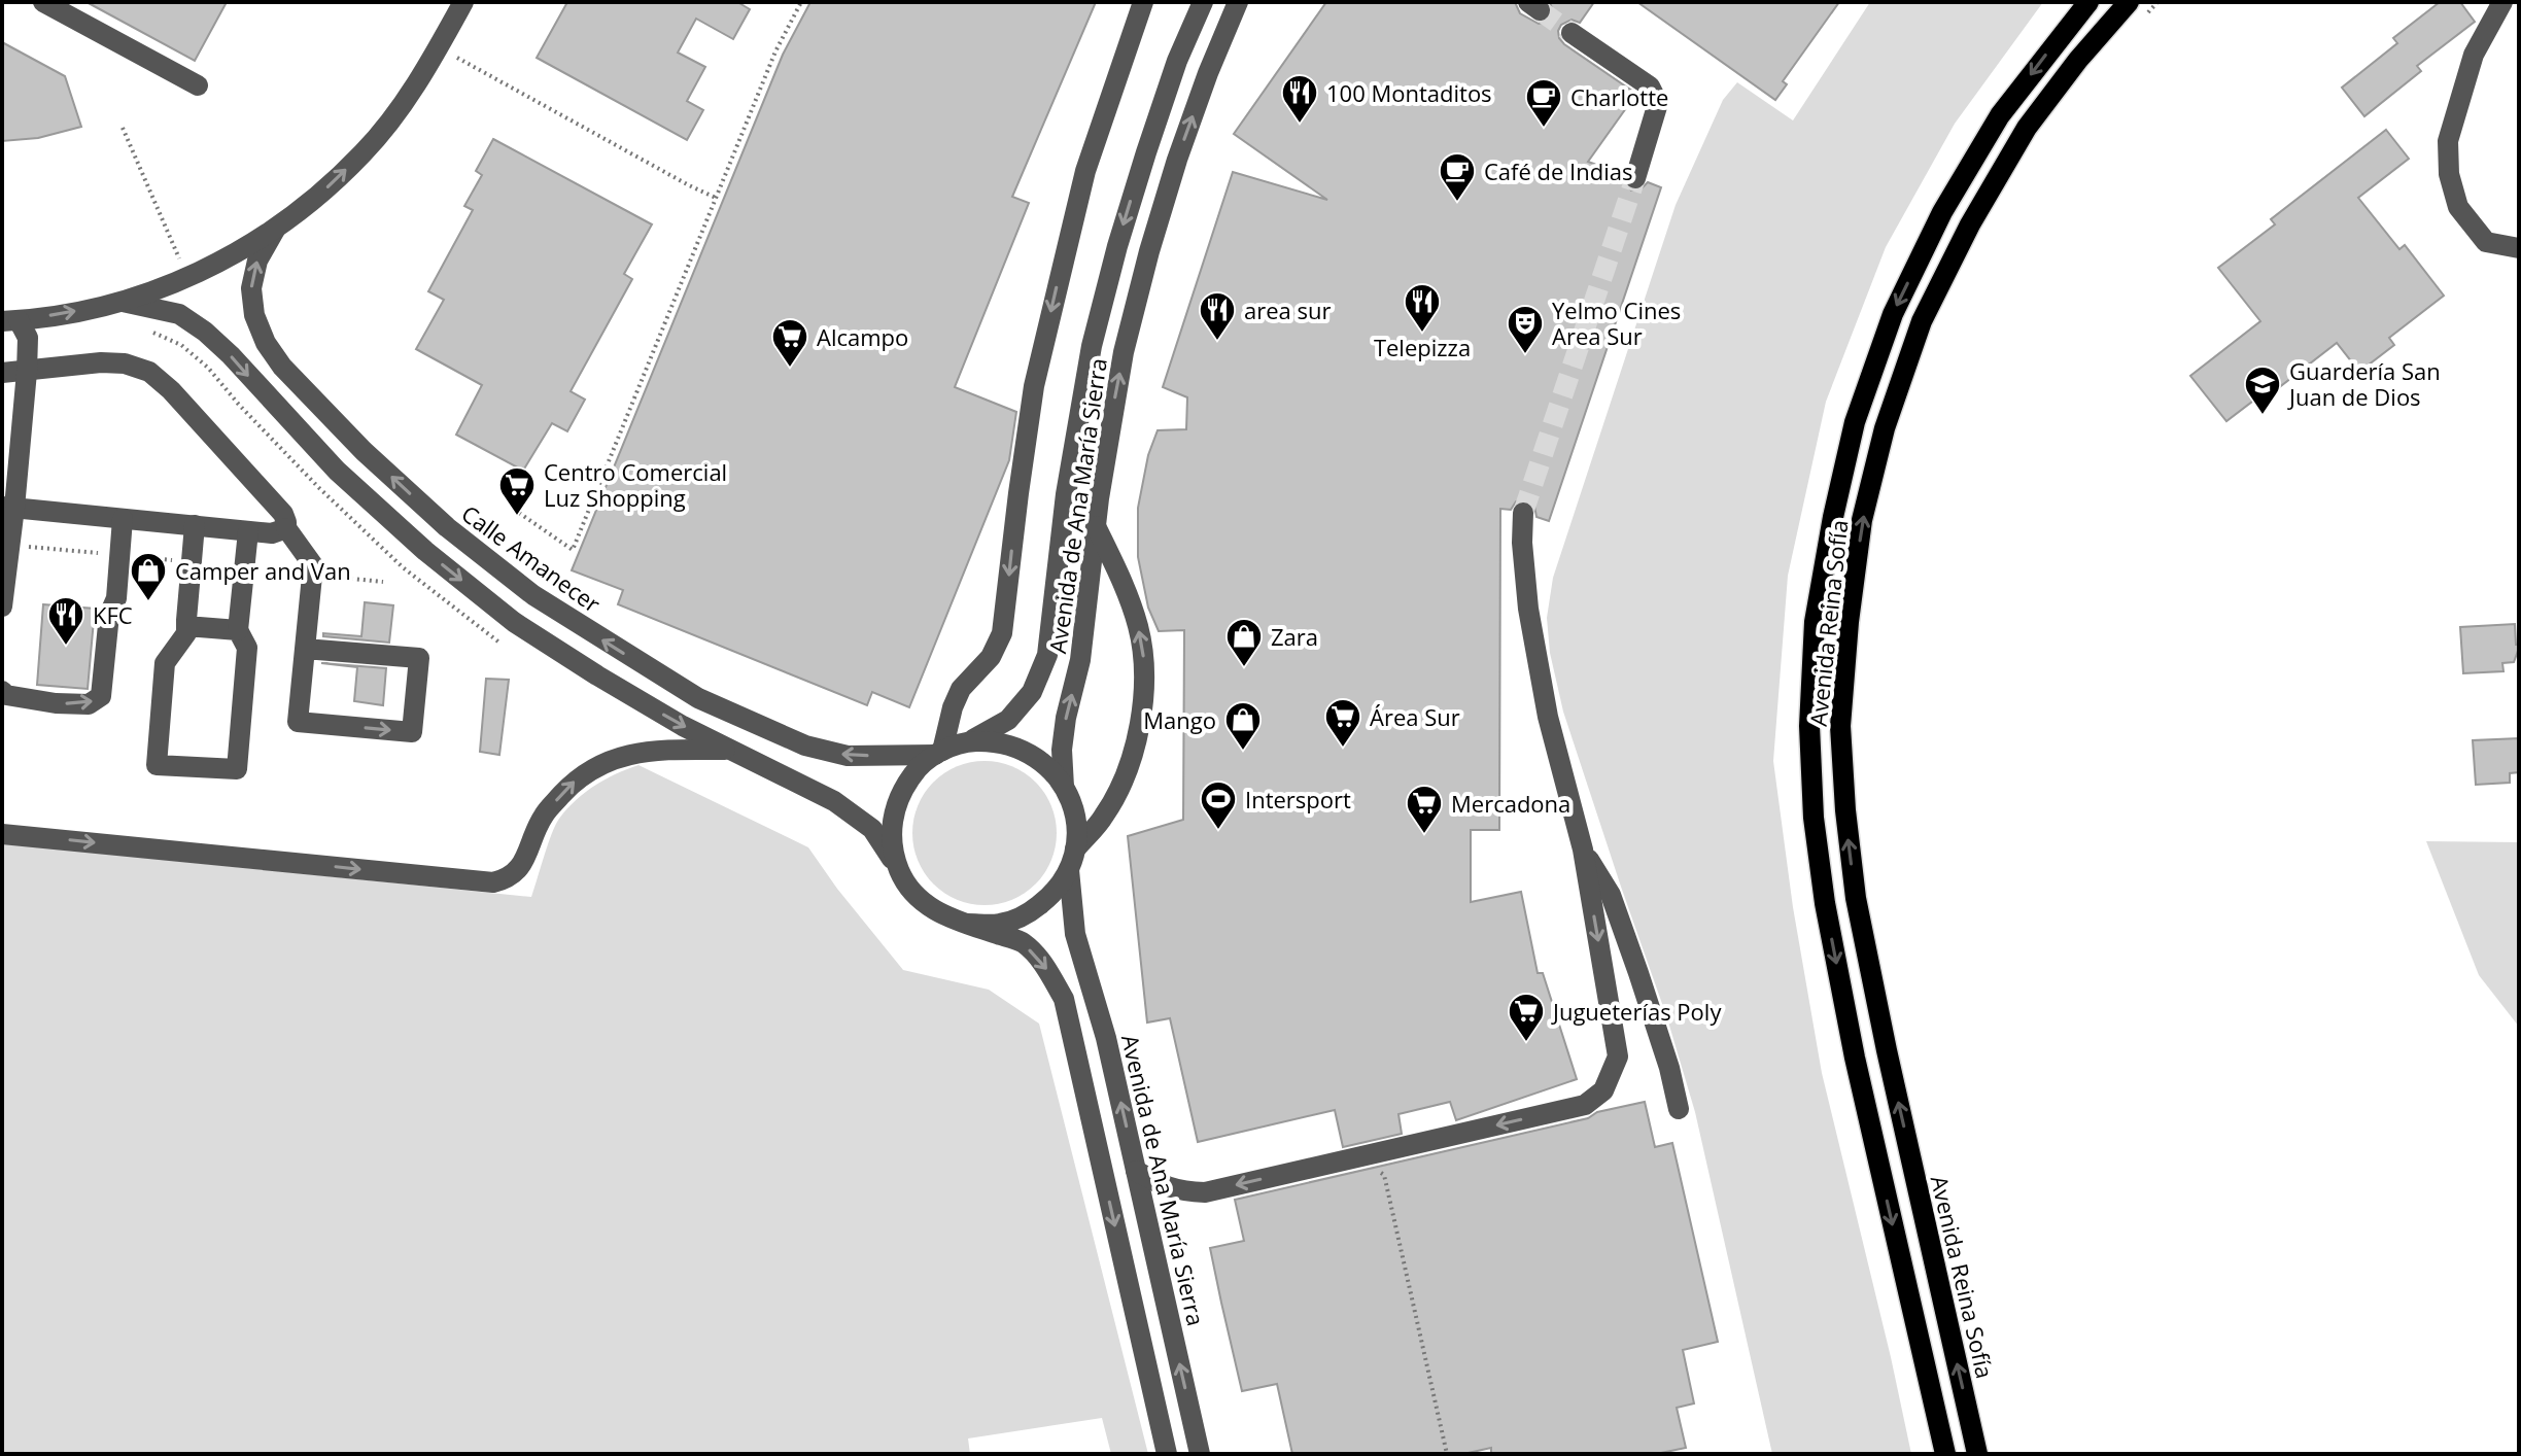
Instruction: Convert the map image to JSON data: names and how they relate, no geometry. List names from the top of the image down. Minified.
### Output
{"streets":{"main road":["Avenida Reina Sofía"],"street":["Avenida de Ana María Sierra","Calle Amanecer"]},"crossings":[["Avenida de Ana María Sierra","Calle Amanecer"]],"places":{"restaurant":["100 Montaditos","Telepizza","area sur","KFC"],"cafe":["Charlotte","Café de Indias"],"theatre":["Yelmo Cines Area Sur"],"supermarket":["Alcampo","Centro Comercial Luz Shopping","Área Sur","Mercadona","Jugueterías Poly"],"school or university":["Guardería San Juan de Dios"],"shop":["Camper and Van","Zara","Mango"],"sports":["Intersport"]}}
